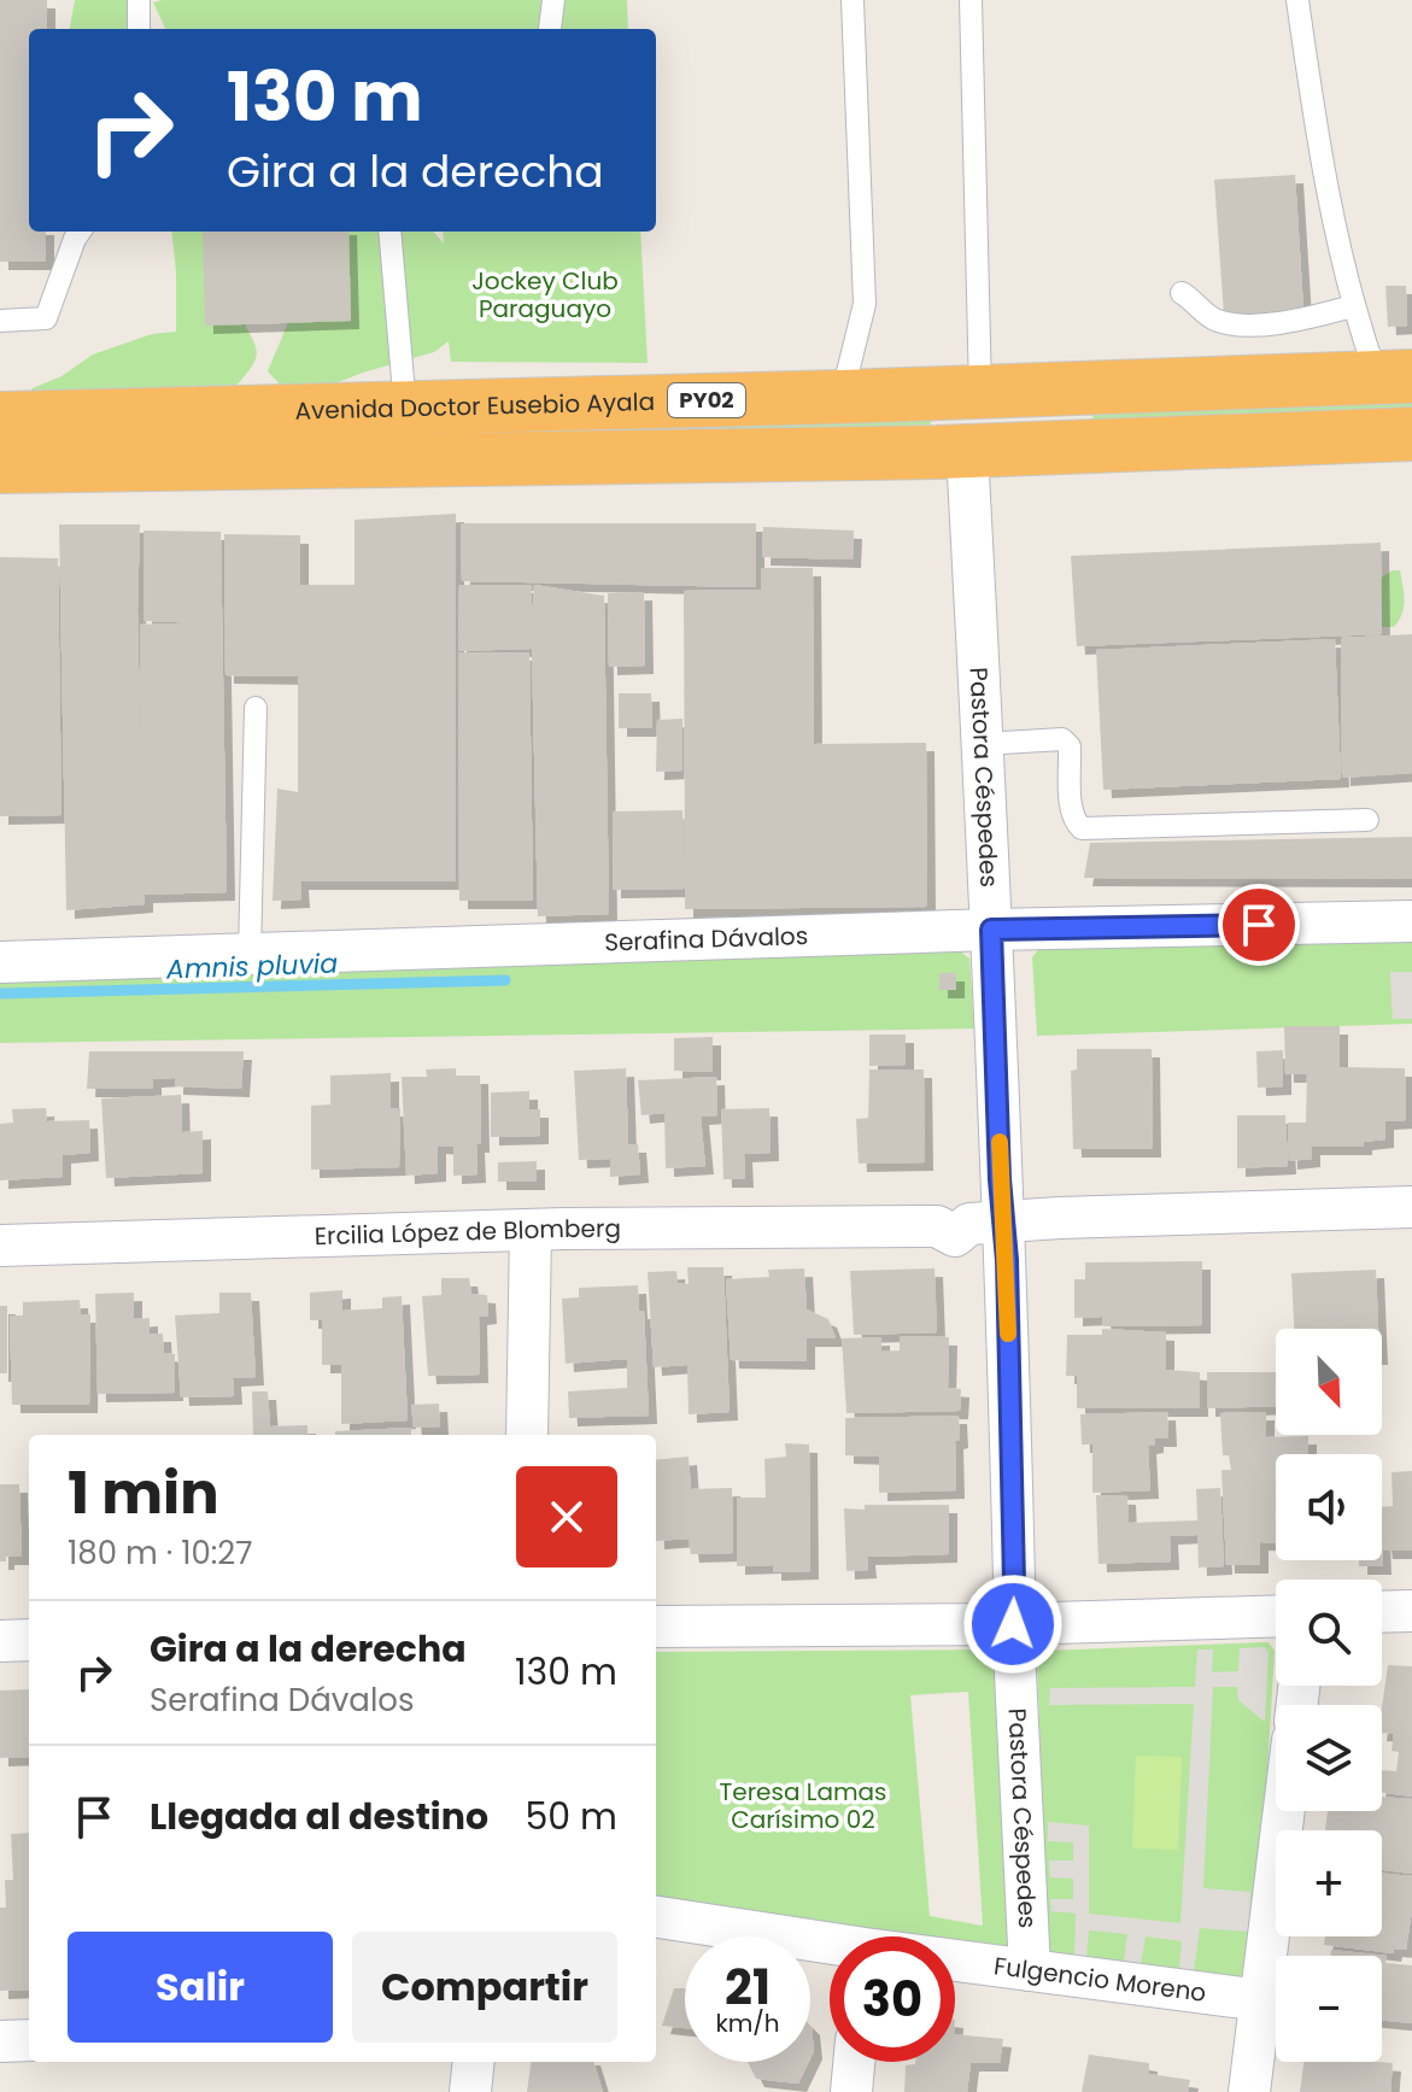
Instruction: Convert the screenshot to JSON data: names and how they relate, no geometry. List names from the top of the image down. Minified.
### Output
{"streets":{"highway":["PY02","Avenida Doctor Eusebio Ayala"],"street":["Pastora Céspedes","Serafina Dávalos","Ercilia López de Blomberg","Fulgencio Moreno"]},"crossings":[["Pastora Céspedes","Serafina Dávalos"],["Pastora Céspedes","Ercilia López de Blomberg"],["Pastora Céspedes","Fulgencio Moreno"]],"water":["Amnis pluvia"],"parks":["Jockey Club Paraguayo","Teresa Lamas Carísimo 02"],"north":"bottom right","page":{"turn":["130 m","Gira a la derecha"],"map_buttons":["+","−"],"heading":["1 min","180 m · 10:27"],"list":[{"name":"Gira a la derecha","note":"Serafina Dávalos","value":"130 m"},{"name":"Llegada al destino","value":"50 m"}],"buttons":["Salir","Compartir"],"speed":"21 km/h","limit":"30"}}
